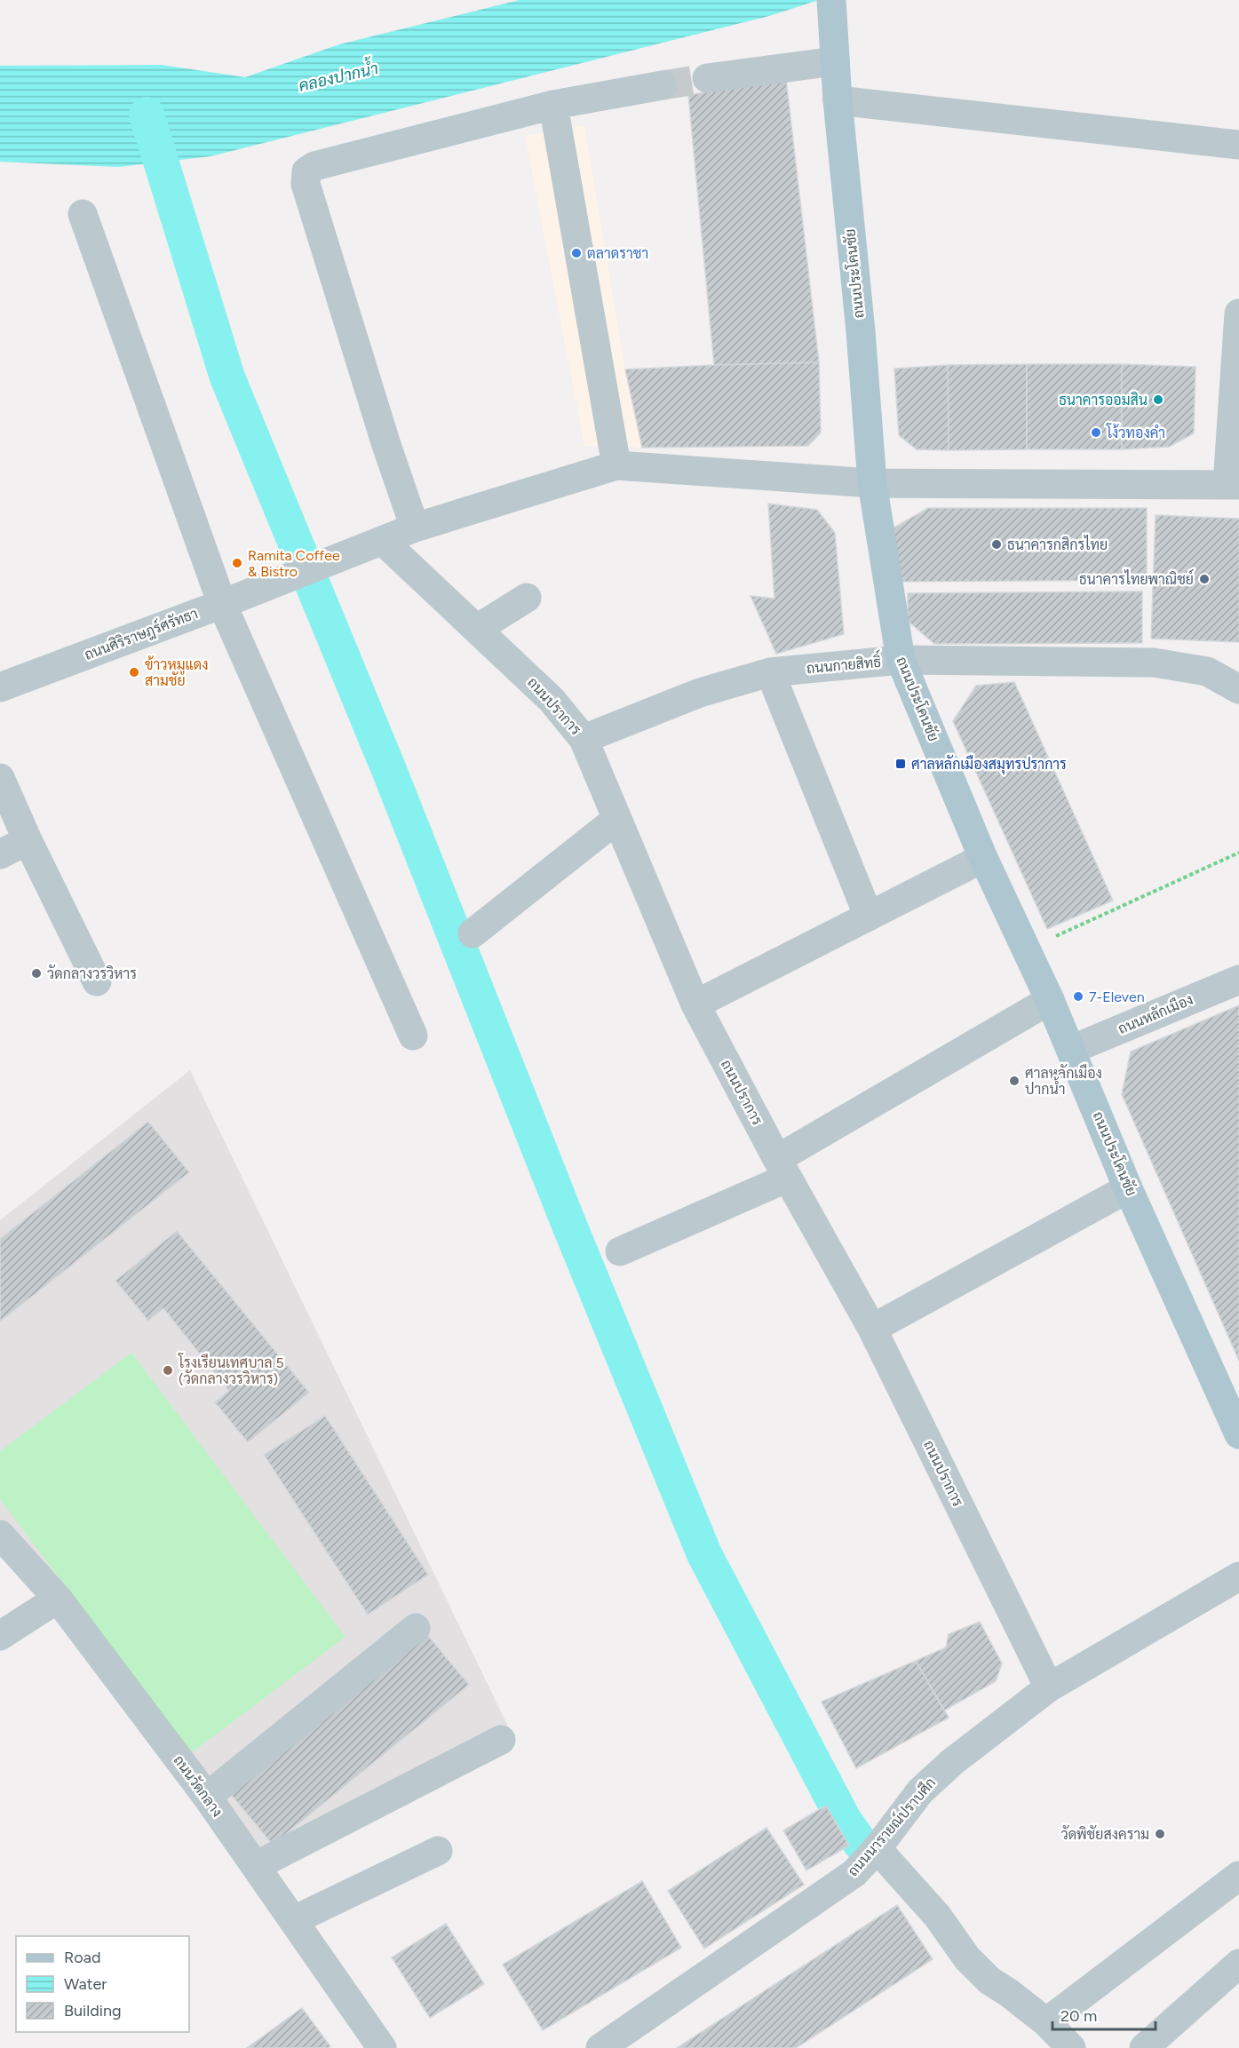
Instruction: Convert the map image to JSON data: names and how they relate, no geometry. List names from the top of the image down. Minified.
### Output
{"streets":{"main road":["ถนนประโคนชัย"],"street":["ถนนศิริราษฎร์ศรัทธา","ถนนกายสิทธิ์","ถนนปราการ","ถนนหลักเมือง","ถนนวัดกลาง","ถนนนารายณ์ปราบศึก"]},"crossings":[["ถนนประโคนชัย","ถนนกายสิทธิ์"],["ถนนประโคนชัย","ถนนหลักเมือง"],["ถนนศิริราษฎร์ศรัทธา","ถนนปราการ"],["ถนนกายสิทธิ์","ถนนปราการ"],["ถนนปราการ","ถนนนารายณ์ปราบศึก"]],"water":["คลองปากน้ำ"],"places":{"other":["ตลาดราชา","ธนาคารออมสิน","โง้วทองคำ","ธนาคารกสิกรไทย","Ramita Coffee & Bistro","ธนาคารไทยพาณิชย์","ข้าวหมูแดง สามชัย","วัดกลางวรวิหาร","7-Eleven","ศาลหลักเมือง ปากน้ำ","โรงเรียนเทศบาล 5 (วัดกลางวรวิหาร)","วัดพิชัยสงคราม"],"transit":["ศาลหลักเมืองสมุทรปราการ"]},"legend":["Road","Water","Building"],"scale_bar":"20 m"}
